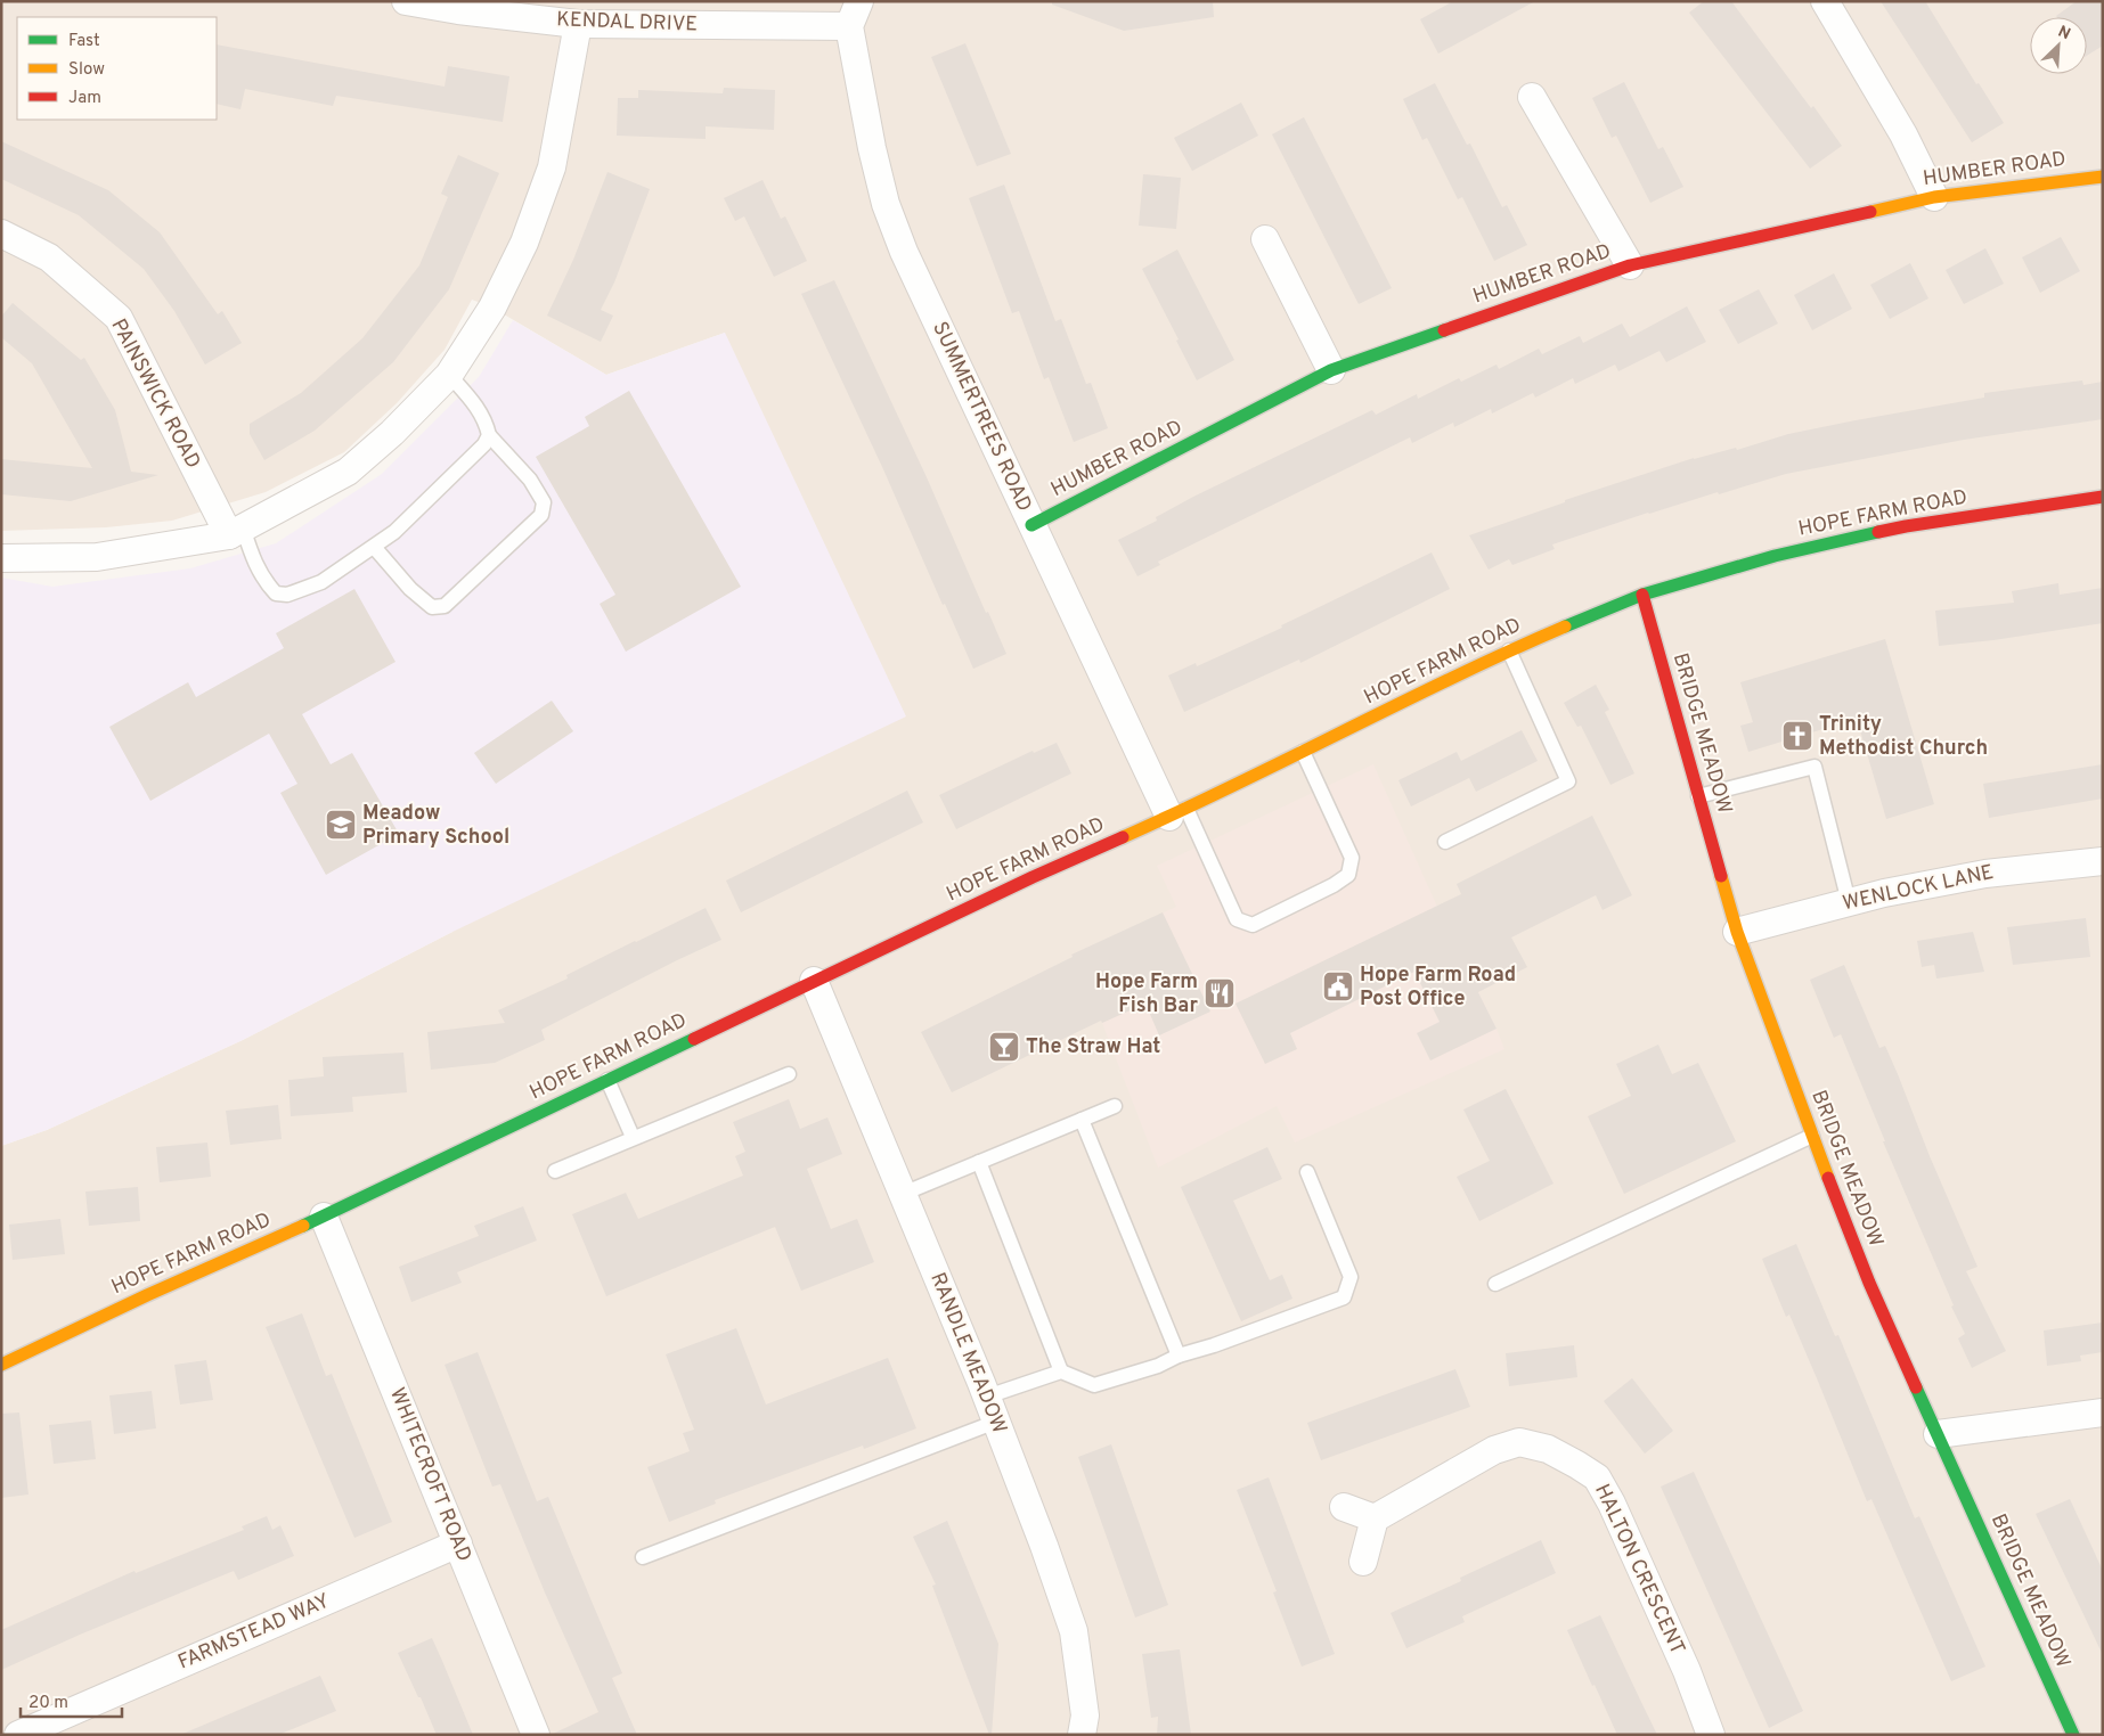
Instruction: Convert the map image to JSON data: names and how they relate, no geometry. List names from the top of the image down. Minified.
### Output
{"streets":{"street":["KENDAL DRIVE","HUMBER ROAD","PAINSWICK ROAD","SUMMERTREES ROAD","HOPE FARM ROAD","BRIDGE MEADOW","WENLOCK LANE","RANDLE MEADOW","WHITECROFT ROAD","HALTON CRESCENT","FARMSTEAD WAY"]},"crossings":[["KENDAL DRIVE","SUMMERTREES ROAD"],["HUMBER ROAD","SUMMERTREES ROAD"],["SUMMERTREES ROAD","HOPE FARM ROAD"],["HOPE FARM ROAD","BRIDGE MEADOW"],["HOPE FARM ROAD","RANDLE MEADOW"],["HOPE FARM ROAD","WHITECROFT ROAD"],["BRIDGE MEADOW","WENLOCK LANE"],["WHITECROFT ROAD","FARMSTEAD WAY"]],"places":{"church":["Trinity Methodist Church"],"school or university":["Meadow Primary School"],"public building":["Hope Farm Road Post Office"],"restaurant":["Hope Farm Fish Bar"],"bar":["The Straw Hat"]},"legend":["Fast","Slow","Jam"],"scale_bar":"20 m","north":"top right"}
